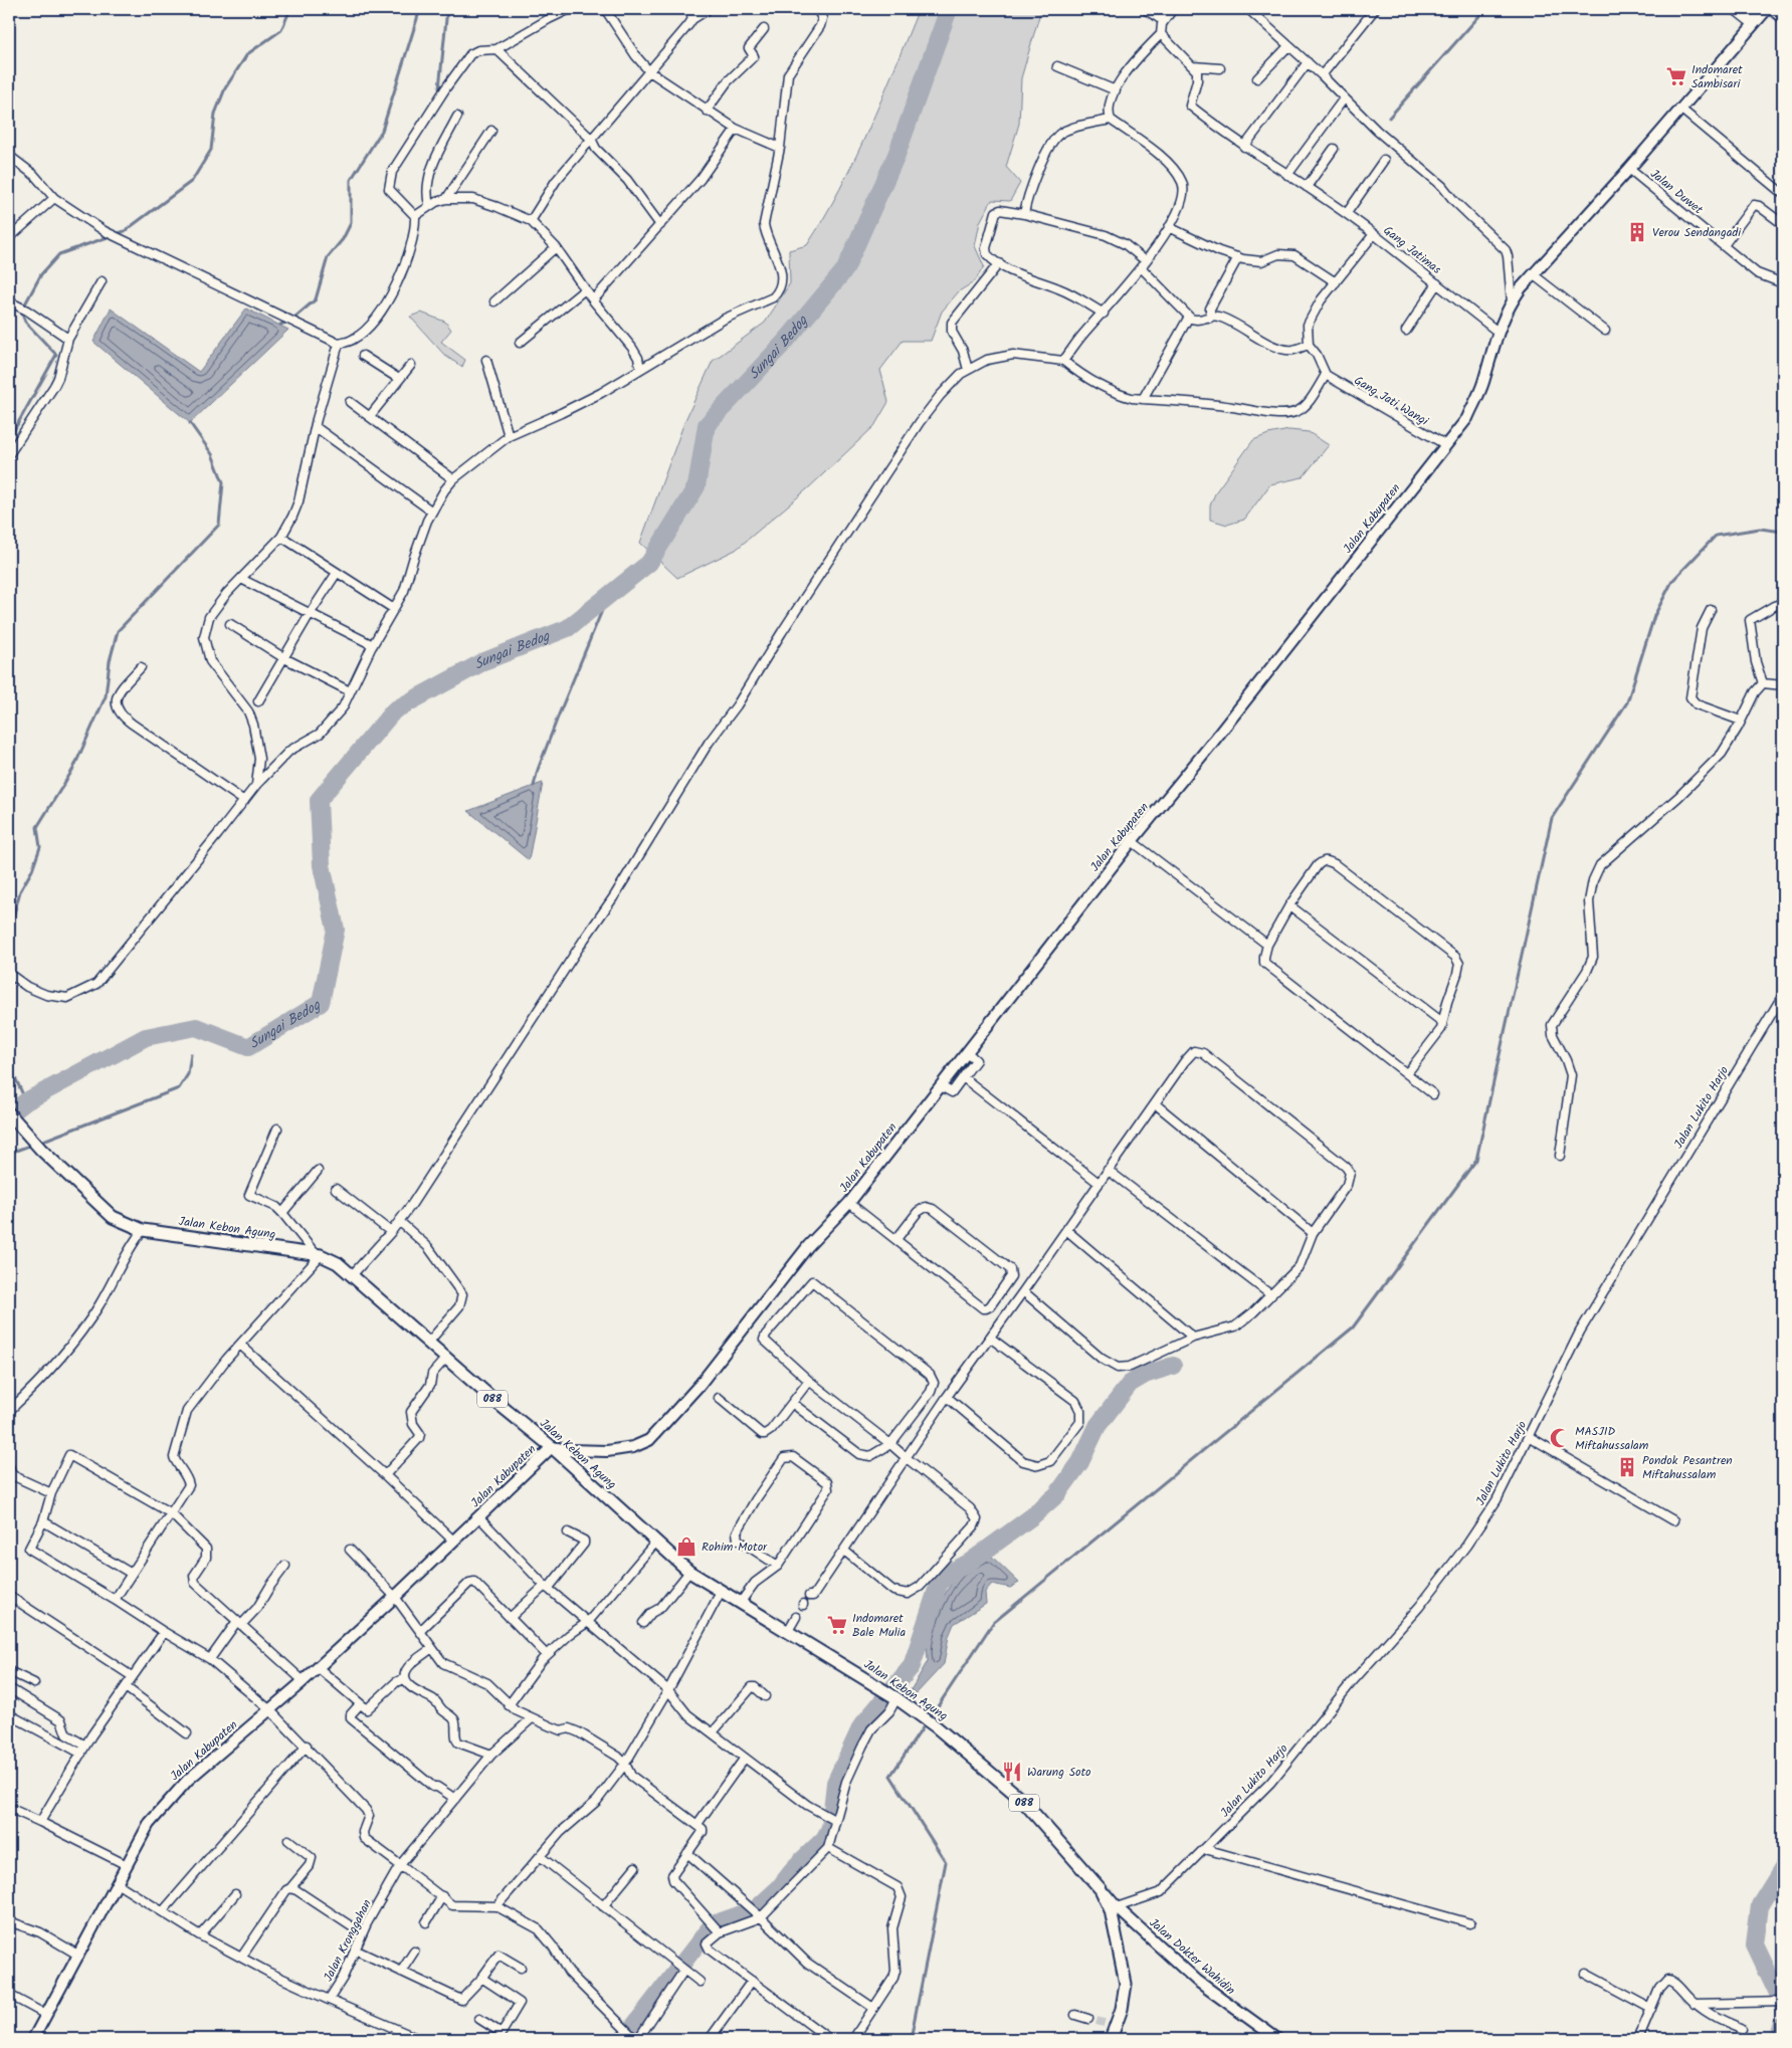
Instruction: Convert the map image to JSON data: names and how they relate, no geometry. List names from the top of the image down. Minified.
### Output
{"streets":{"main road":["Jalan Kabupaten","Jalan Kebon Agung","088","Jalan Dokter Wahidin"],"street":["Jalan Duwet","Gang Jatimas","Gang Jati Wangi","Jalan Lukito Harjo","Jalan Kronggahan"]},"crossings":[["Jalan Duwet","Jalan Kabupaten"],["Gang Jatimas","Jalan Kabupaten"],["Gang Jati Wangi","Jalan Kabupaten"],["Jalan Kabupaten","Jalan Kebon Agung"],["Jalan Kabupaten","Jalan Kronggahan"],["Jalan Lukito Harjo","Jalan Kebon Agung"],["Jalan Lukito Harjo","Jalan Dokter Wahidin"],["Jalan Kebon Agung","Jalan Dokter Wahidin"]],"water":["Sungai Bedog"],"places":{"supermarket":["Indomaret Sambisari","Indomaret Bale Mulia"],"building":["Verou Sendangadi","Pondok Pesantren Miftahussalam"],"mosque":["MASJID Miftahussalam"],"shop":["Rohim Motor"],"restaurant":["Warung Soto"]}}
